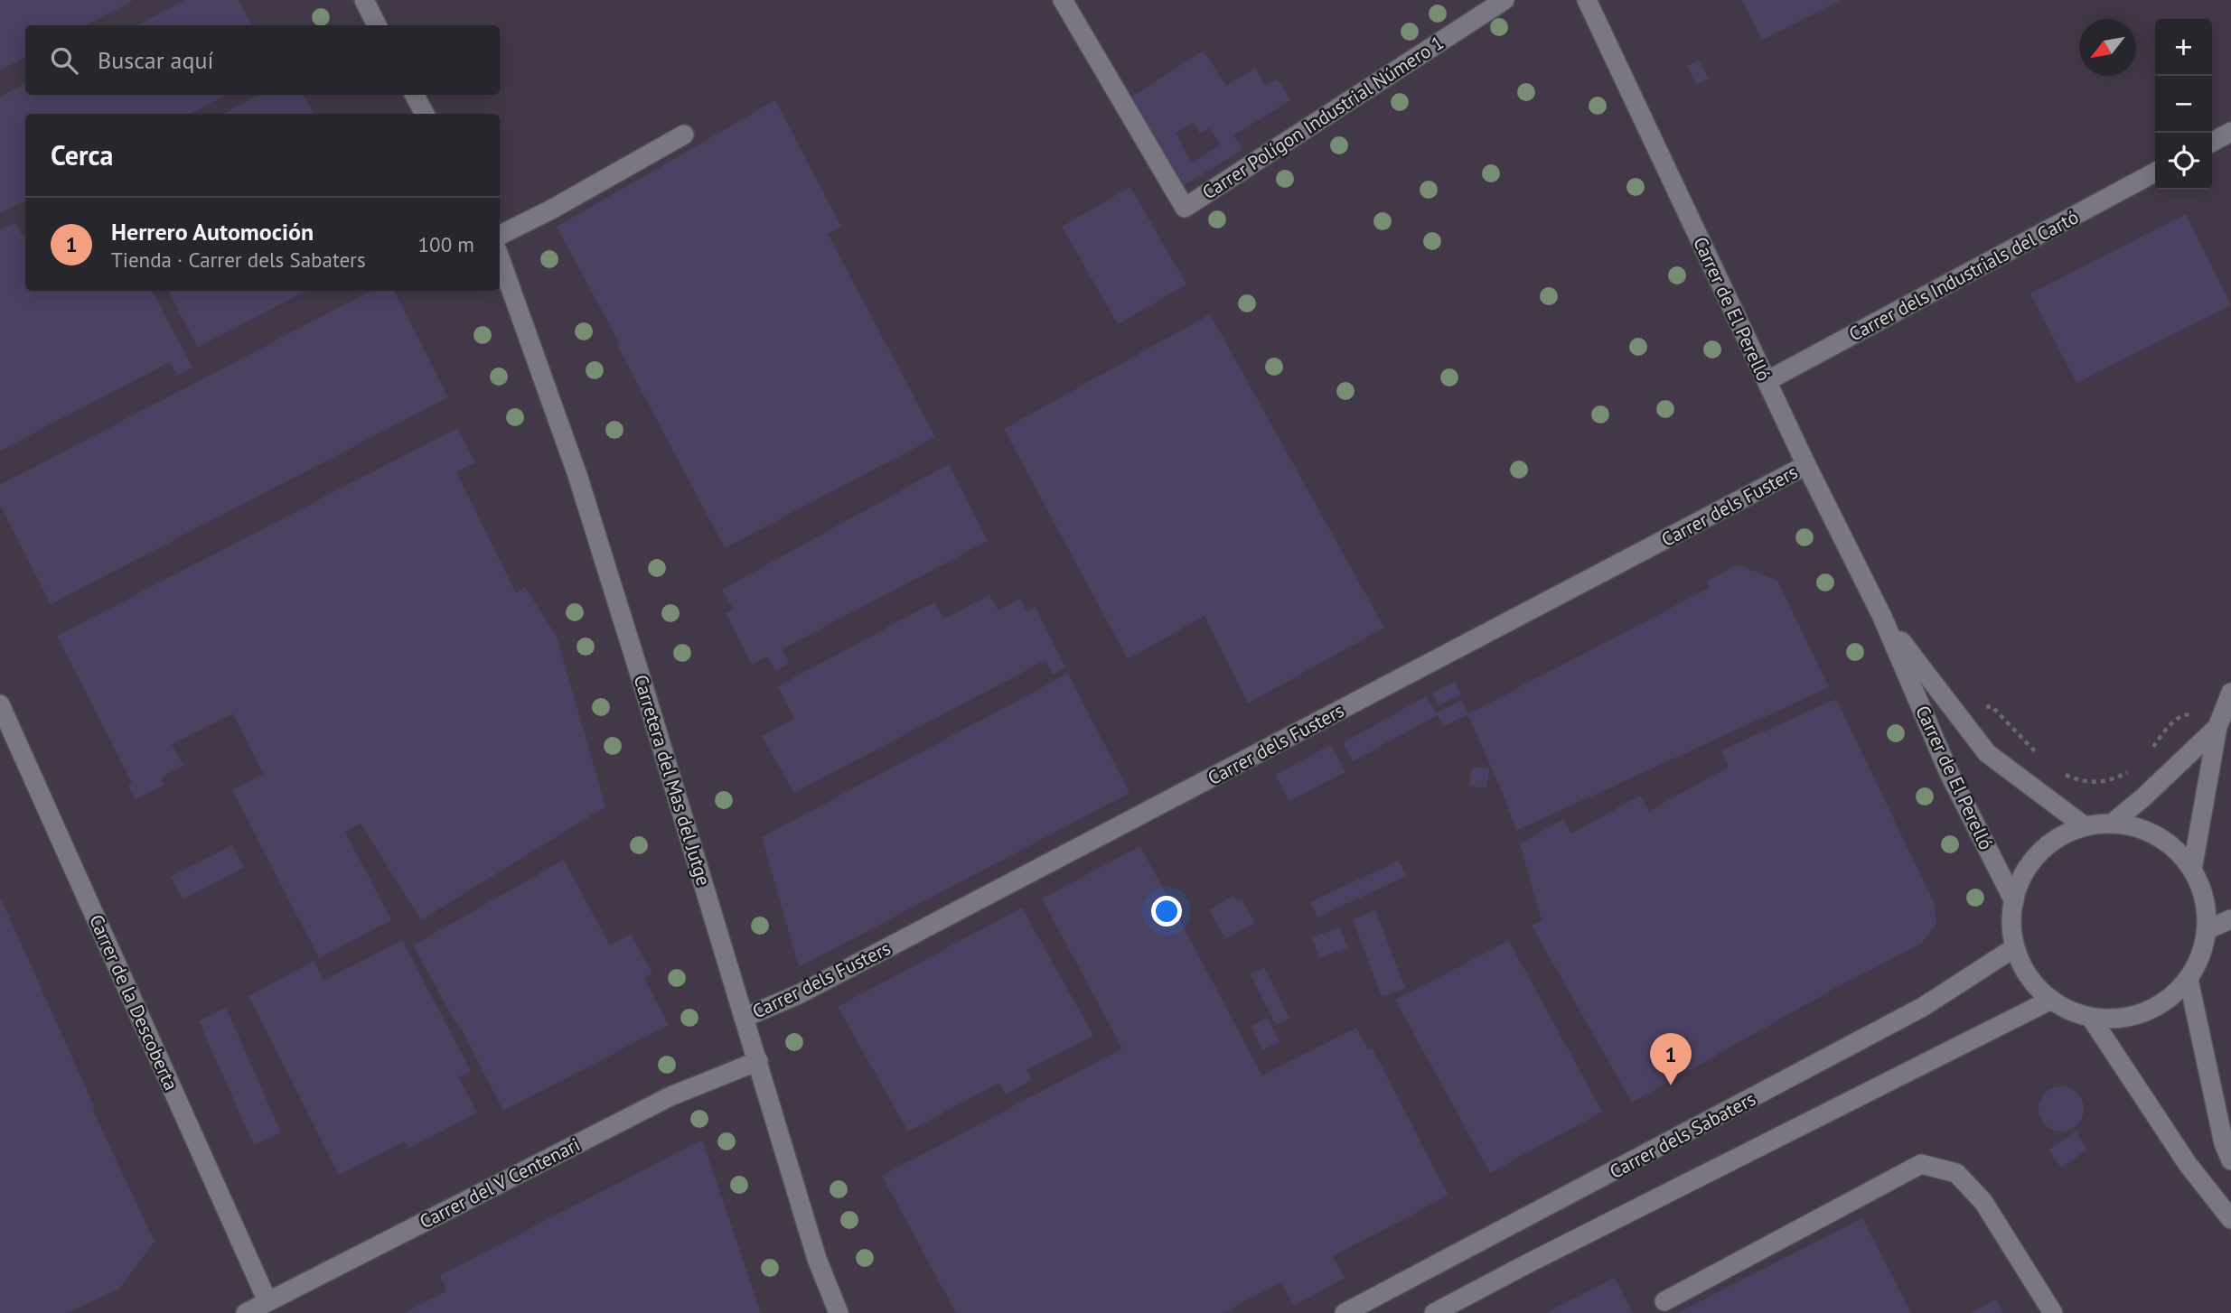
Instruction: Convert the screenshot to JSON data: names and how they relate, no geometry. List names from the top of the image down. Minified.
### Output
{"streets":{"street":["Carrer Polígon Industrial Número 1","Carrer dels Industrials del Cartó","Carrer de El Perelló","Carrer dels Fusters","Carretera del Mas del Jutge","Carrer de la Descoberta","Carrer dels Sabaters","Carrer del V Centenari"]},"crossings":[["Carrer dels Industrials del Cartó","Carrer de El Perelló"],["Carrer de El Perelló","Carrer dels Fusters"],["Carrer de El Perelló","Carrer dels Sabaters"],["Carrer dels Fusters","Carretera del Mas del Jutge"],["Carretera del Mas del Jutge","Carrer del V Centenari"],["Carrer de la Descoberta","Carrer del V Centenari"]],"north":"bottom left","page":{"map_buttons":["+","−"],"search":"Buscar aquí","heading":"Cerca","list":[{"mark":"1","name":"Herrero Automoción","note":"Tienda · Carrer dels Sabaters","value":"100 m"}],"pins":"1"}}
